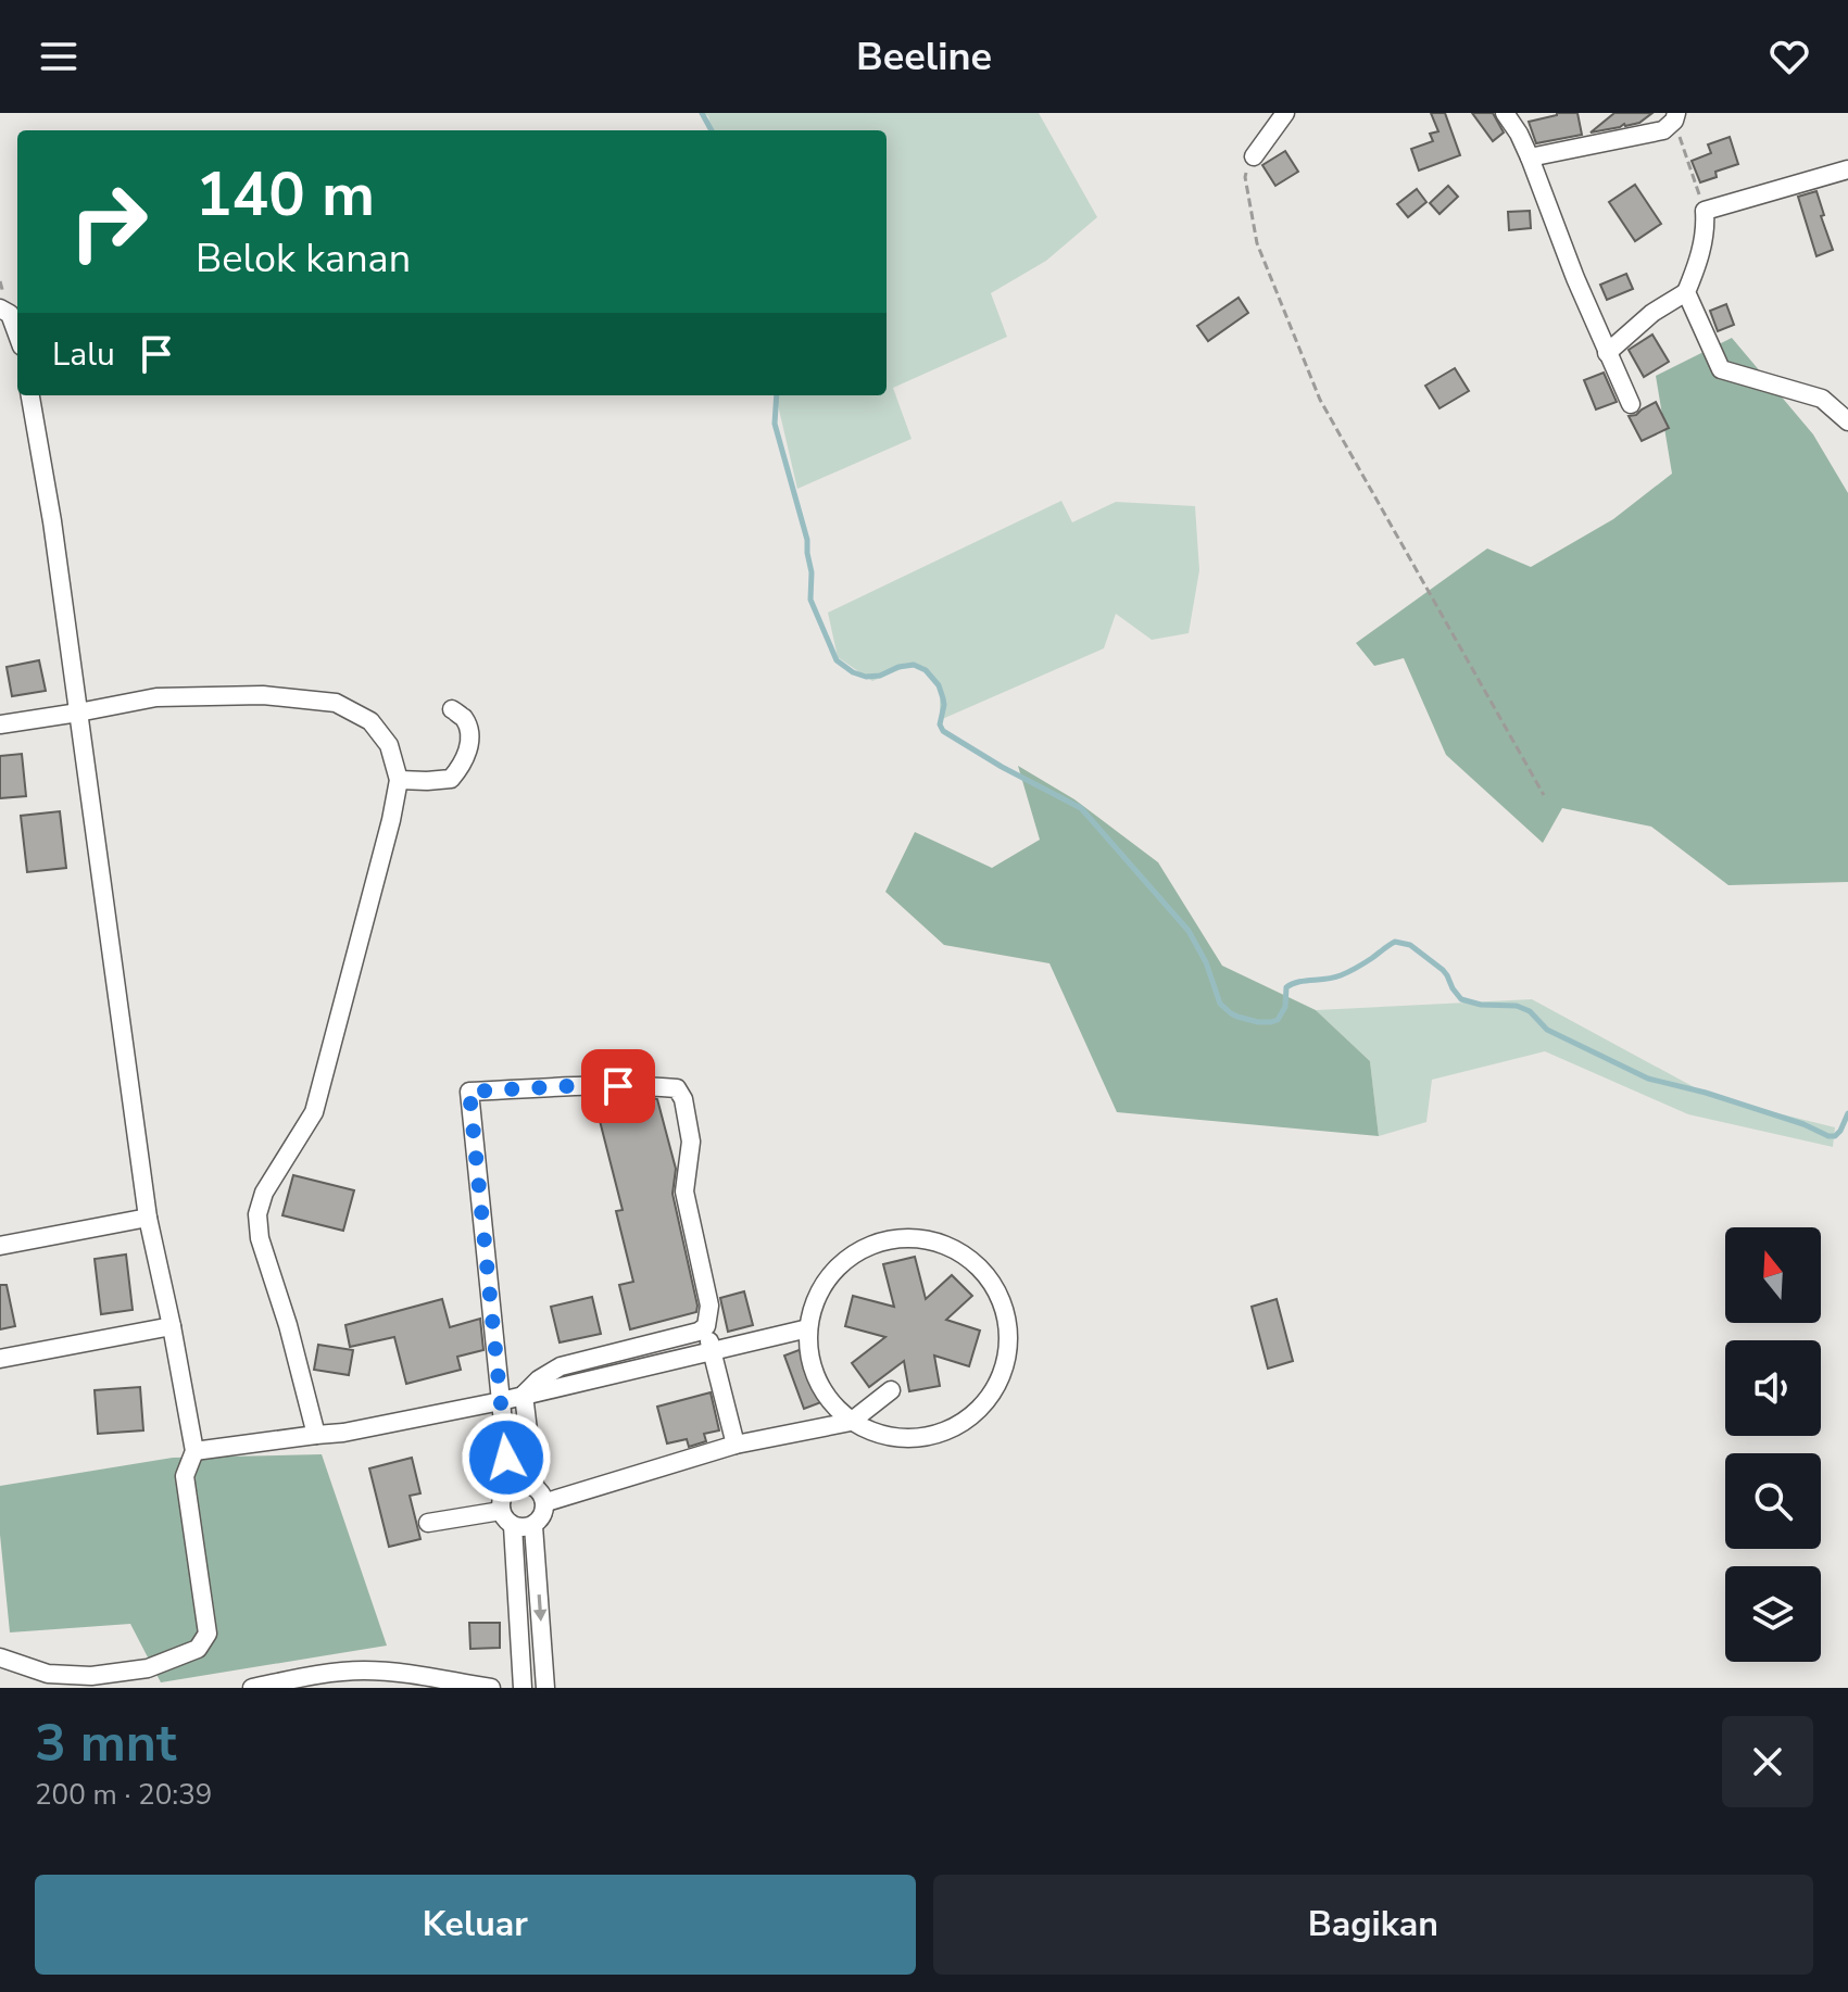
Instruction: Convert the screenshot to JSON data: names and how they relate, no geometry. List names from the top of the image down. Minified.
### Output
{"north":"top","page":{"header":"Beeline","turn":["140 m","Belok kanan"],"then":"Lalu","heading":["3 mnt","200 m · 20:39"],"buttons":["Keluar","Bagikan"]}}
